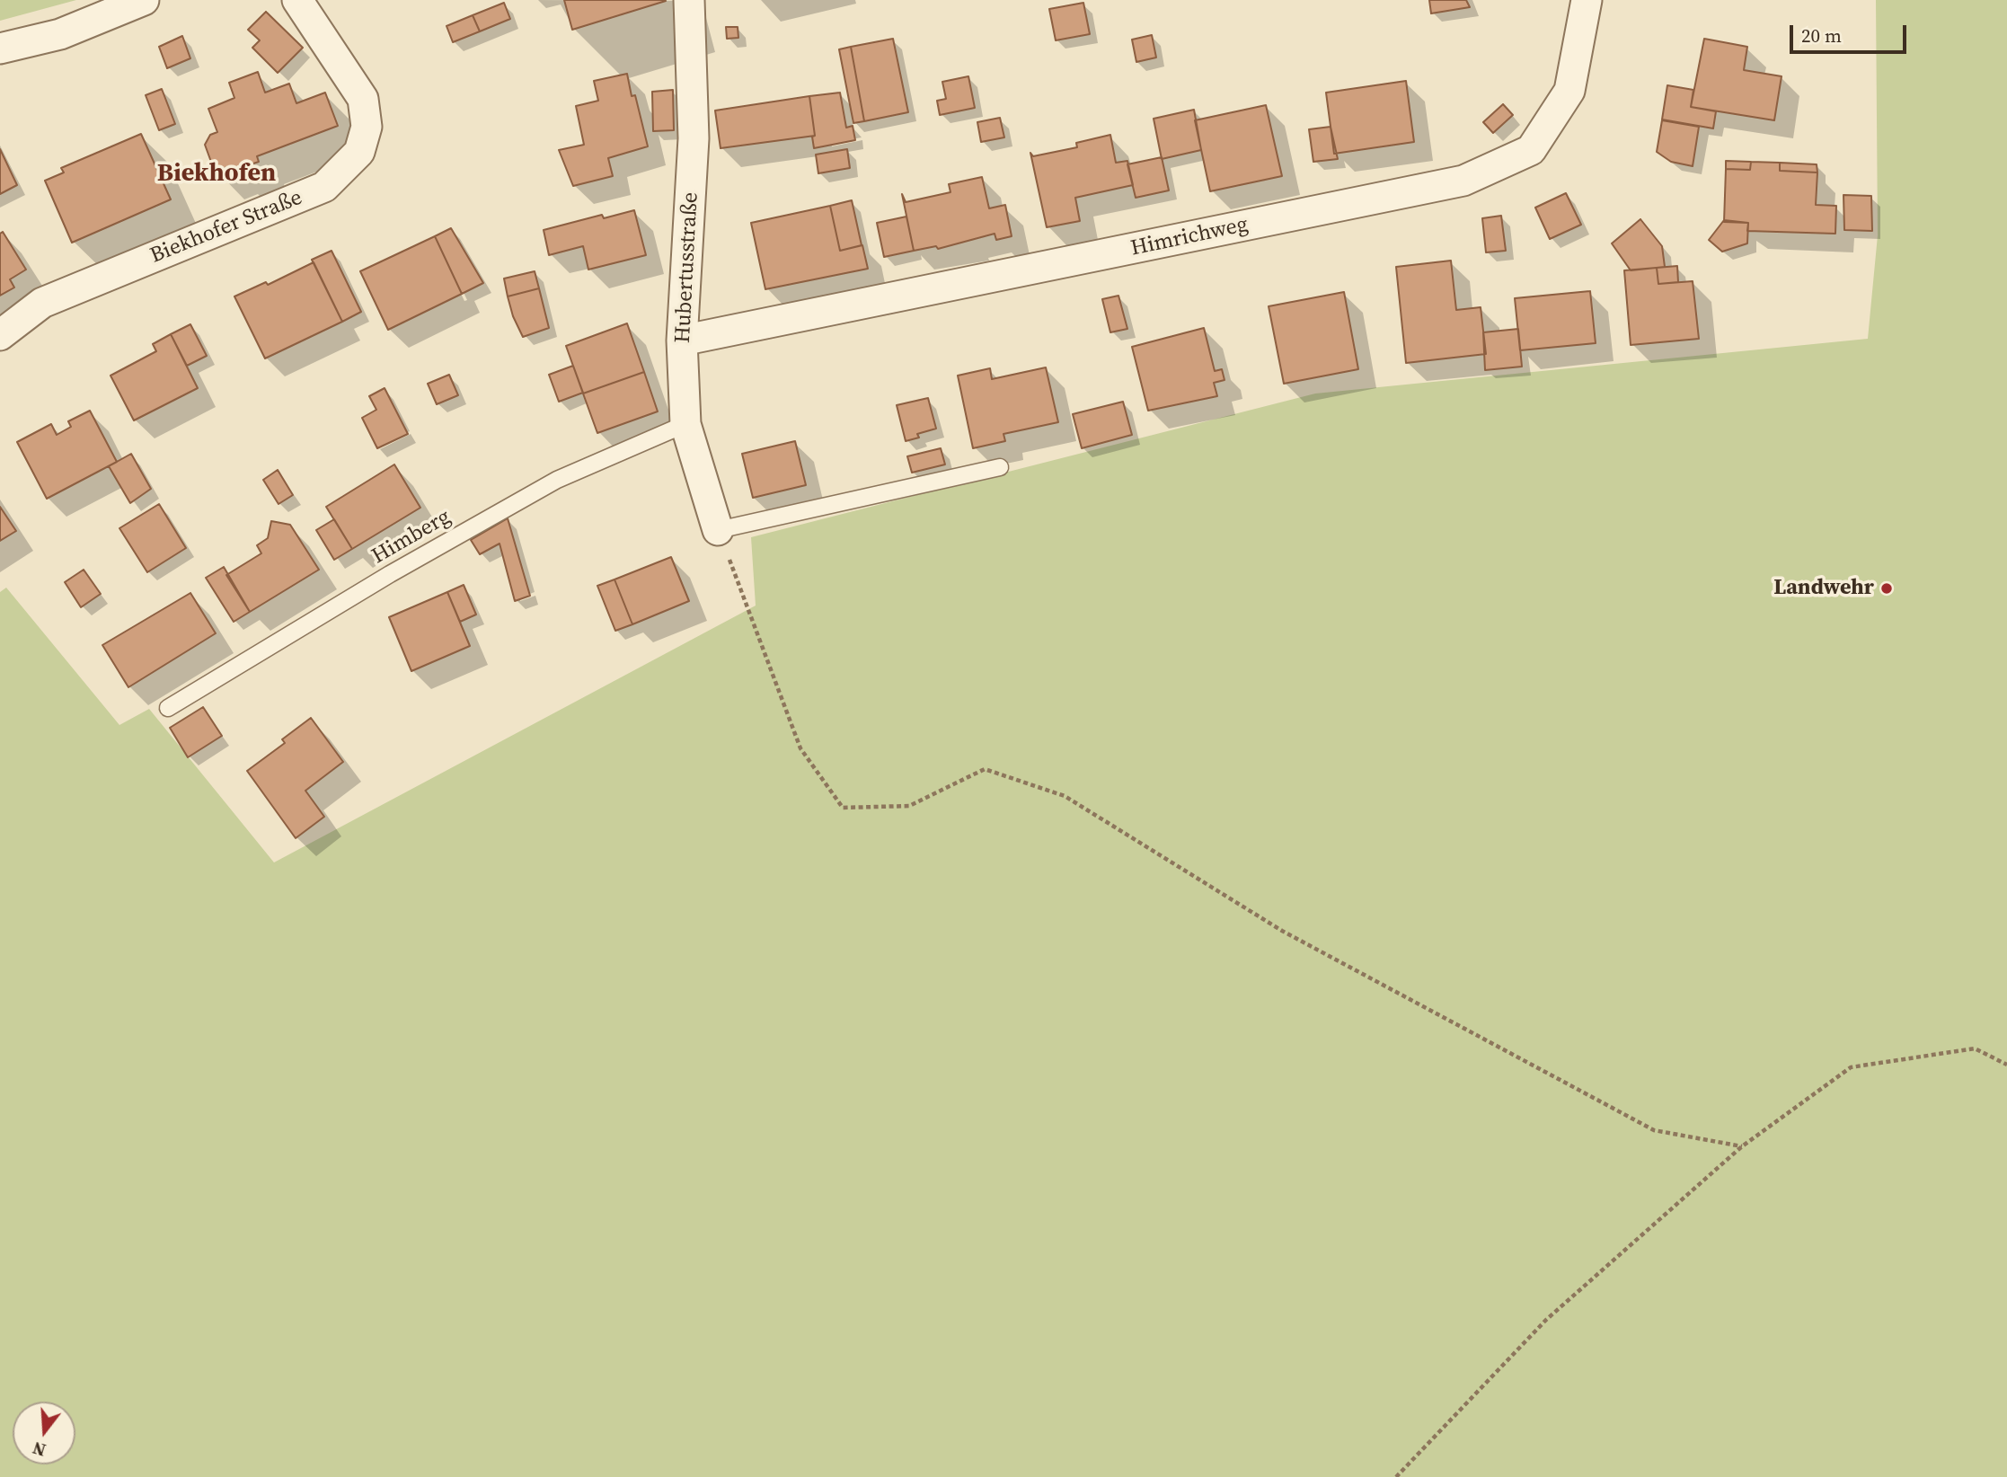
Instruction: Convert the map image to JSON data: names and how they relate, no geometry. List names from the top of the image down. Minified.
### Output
{"streets":{"street":["Biekhofer Straße","Himrichweg","Hubertusstraße"],"lane":["Himberg"]},"crossings":[["Himrichweg","Hubertusstraße"],["Hubertusstraße","Himberg"]],"districts":["Biekhofen"],"places":["Landwehr"],"scale_bar":"20 m","north":"bottom"}
